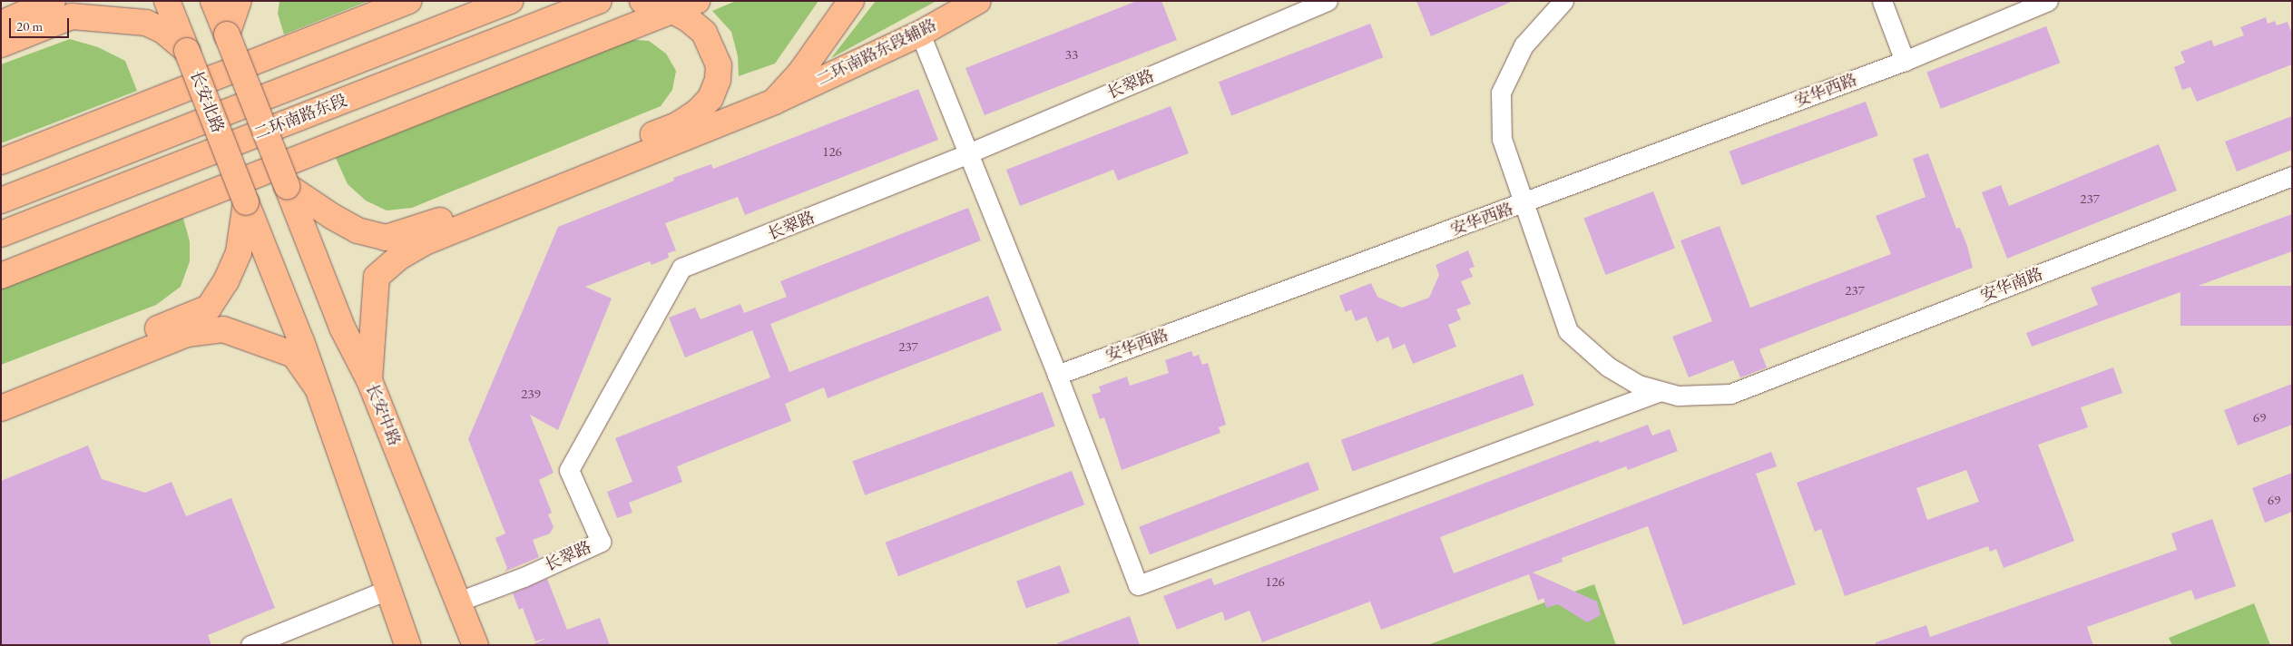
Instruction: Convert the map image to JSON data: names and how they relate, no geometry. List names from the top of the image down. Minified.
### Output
{"streets":{"main road":["二环南路东段辅路","长安北路","二环南路东段","长安中路"],"street":["长翠路","安华西路","安华南路"]},"crossings":[["二环南路东段辅路","长安中路"],["长翠路","长安中路"],["安华西路","安华南路"]],"house_numbers":["33","126","237","237","237","239","69","69","126"],"scale_bar":"20 m"}
